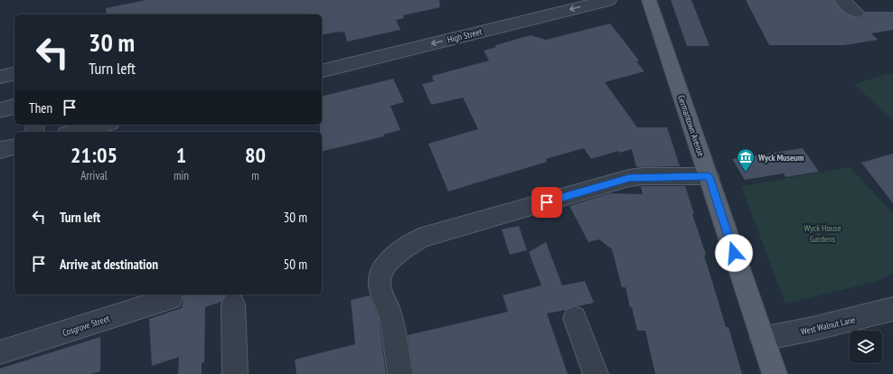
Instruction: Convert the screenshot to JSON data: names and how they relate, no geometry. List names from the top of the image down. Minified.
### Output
{"streets":{"main road":["Germantown Avenue"],"street":["High Street","Cosgrove Street","West Walnut Lane"]},"crossings":[["Germantown Avenue","West Walnut Lane"]],"one_way":["High Street"],"parks":["Wyck House Gardens"],"places":{"museum":["Wyck Museum"]},"page":{"turn":["30 m","Turn left"],"then":"Then","eta":["21:05","Arrival","1","min","80","m"],"list":[{"name":"Turn left","value":"30 m"},{"name":"Arrive at destination","value":"50 m"}]}}
